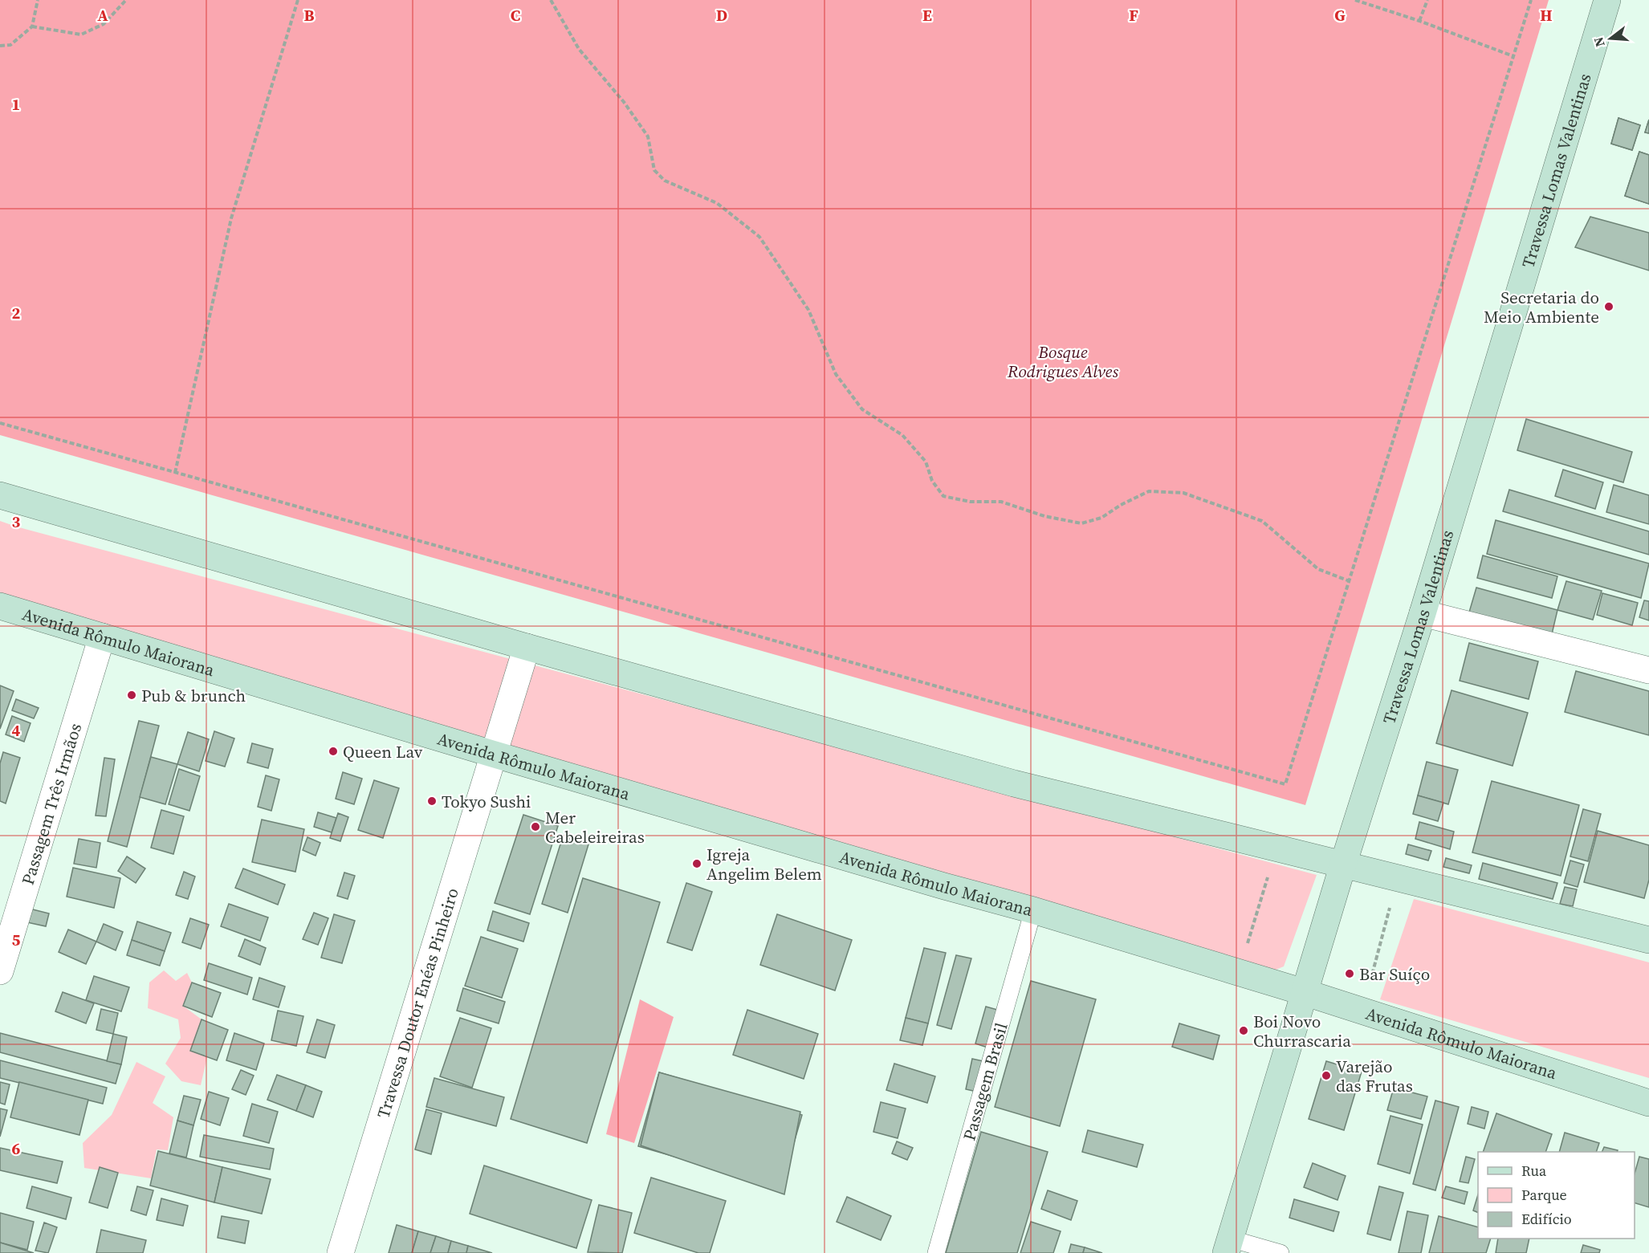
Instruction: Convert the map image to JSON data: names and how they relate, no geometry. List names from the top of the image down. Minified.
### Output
{"streets":{"street":["Travessa Lomas Valentinas","Avenida Rômulo Maiorana","Passagem Três Irmãos","Travessa Doutor Enéas Pinheiro"],"lane":["Passagem Brasil"]},"crossings":[["Travessa Lomas Valentinas","Avenida Rômulo Maiorana"],["Avenida Rômulo Maiorana","Passagem Três Irmãos"],["Avenida Rômulo Maiorana","Travessa Doutor Enéas Pinheiro"],["Avenida Rômulo Maiorana","Passagem Brasil"]],"parks":["Bosque Rodrigues Alves"],"places":["Secretaria do Meio Ambiente","Pub & brunch","Queen Lav","Tokyo Sushi","Mer Cabeleireiras","Igreja Angelim Belem","Bar Suíço","Boi Novo Churrascaria","Varejão das Frutas"],"legend":["Rua","Parque","Edifício"],"north":"left","grid":{"columns":["A","B","C","D","E","F","G","H"],"rows":["1","2","3","4","5","6"]}}
